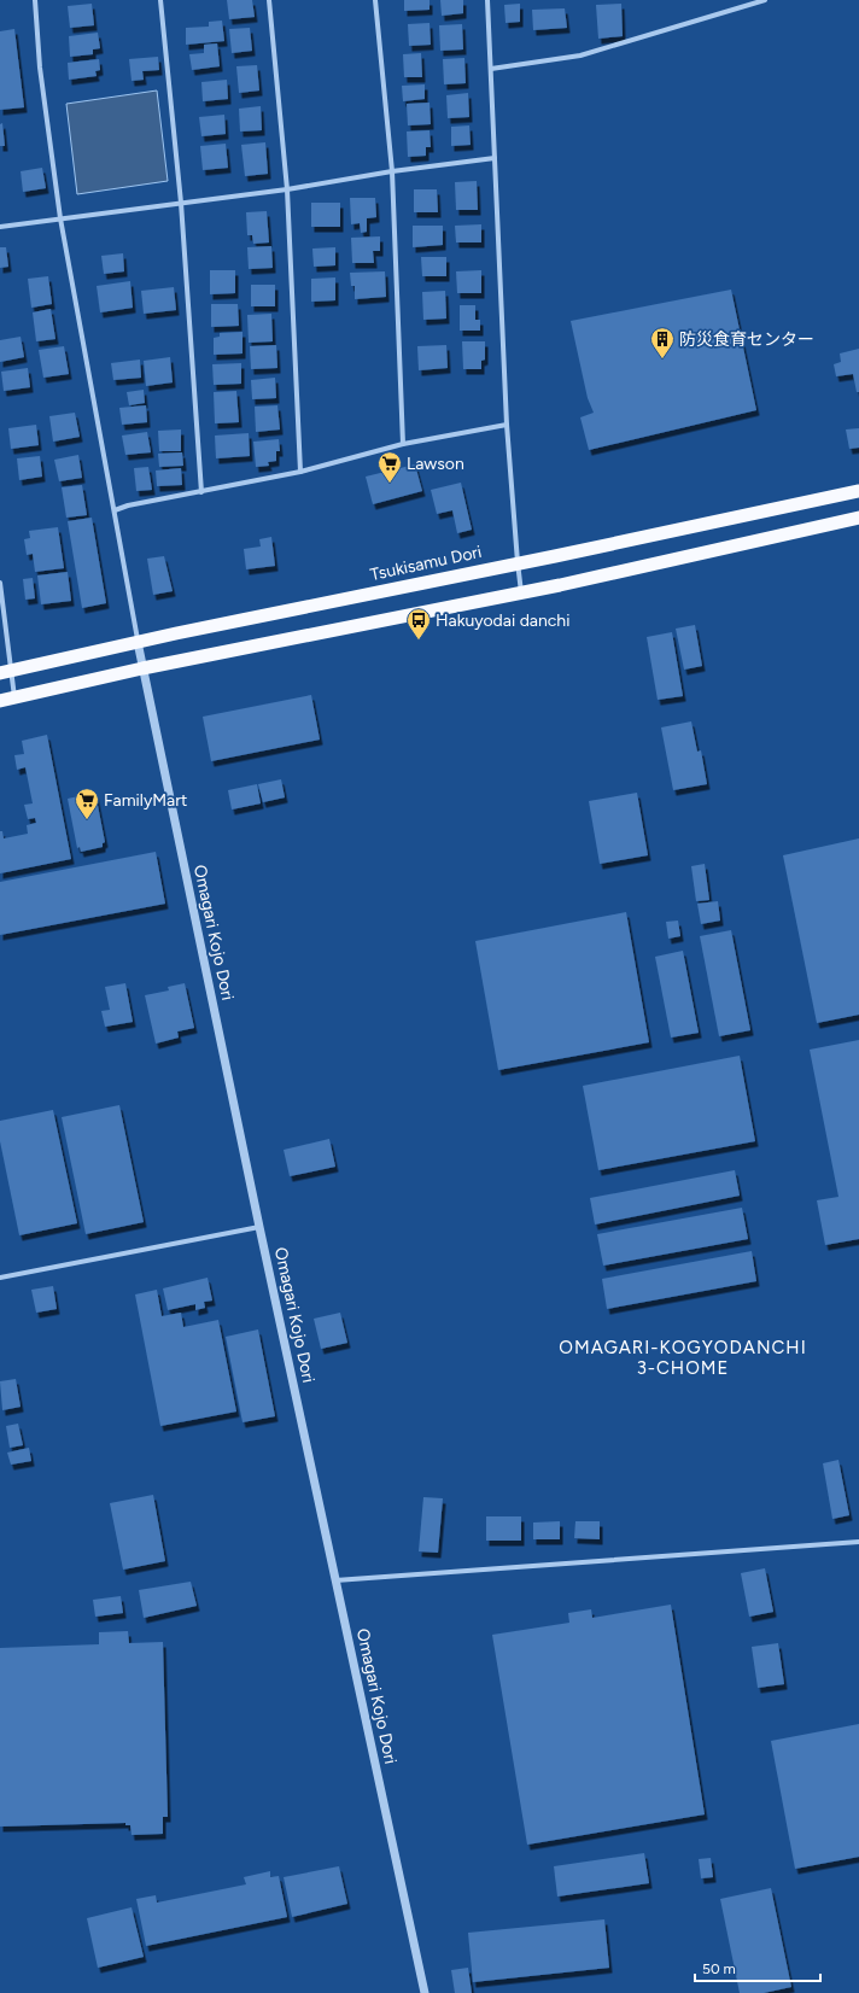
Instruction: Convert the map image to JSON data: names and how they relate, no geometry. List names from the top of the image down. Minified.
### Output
{"streets":{"highway":["Tsukisamu Dori"],"street":["Omagari Kojo Dori"]},"crossings":[["Tsukisamu Dori","Omagari Kojo Dori"]],"districts":["OMAGARI-KOGYODANCHI 3-CHOME"],"places":{"building":["防災食育センター"],"supermarket":["Lawson","FamilyMart"],"bus stop":["Hakuyodai danchi"]},"scale_bar":"50 m"}
